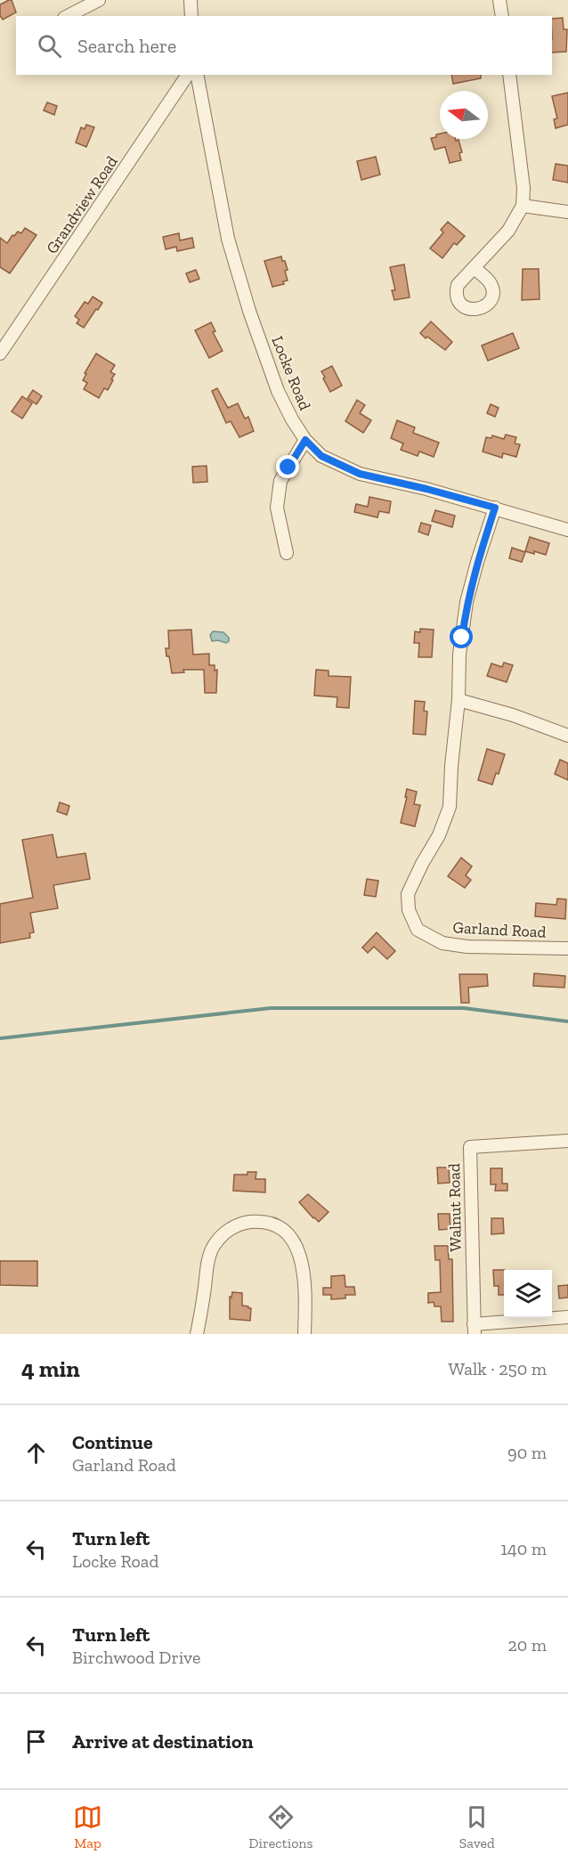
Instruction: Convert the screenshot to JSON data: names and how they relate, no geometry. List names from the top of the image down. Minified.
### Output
{"streets":{"street":["Grandview Road","Locke Road","Garland Road","Walnut Road"]},"crossings":[["Locke Road","Garland Road"]],"north":"left","page":{"search":"Search here","heading":["4 min","Walk · 250 m"],"list":[["Continue","Garland Road","90 m"],["Turn left","Locke Road","140 m"],["Turn left","Birchwood Drive","20 m"],"Arrive at destination"],"nav":["Map","Directions","Saved"]}}
